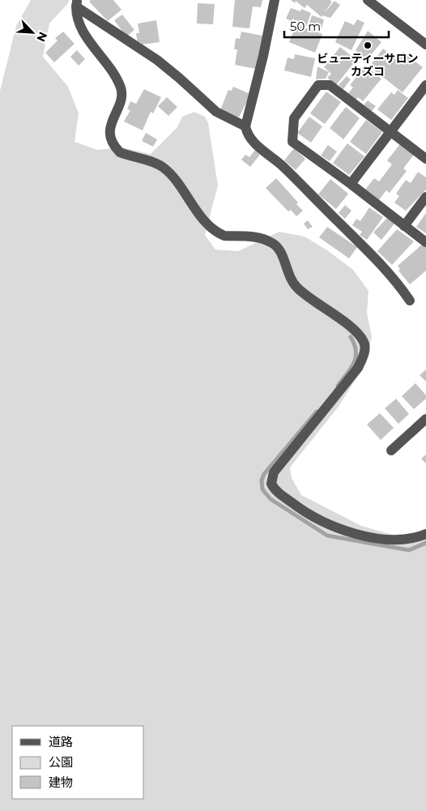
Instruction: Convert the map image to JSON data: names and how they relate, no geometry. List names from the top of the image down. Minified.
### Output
{"places":["ビューティーサロン カズコ"],"legend":["道路","公園","建物"],"scale_bar":"50 m","north":"bottom right"}
